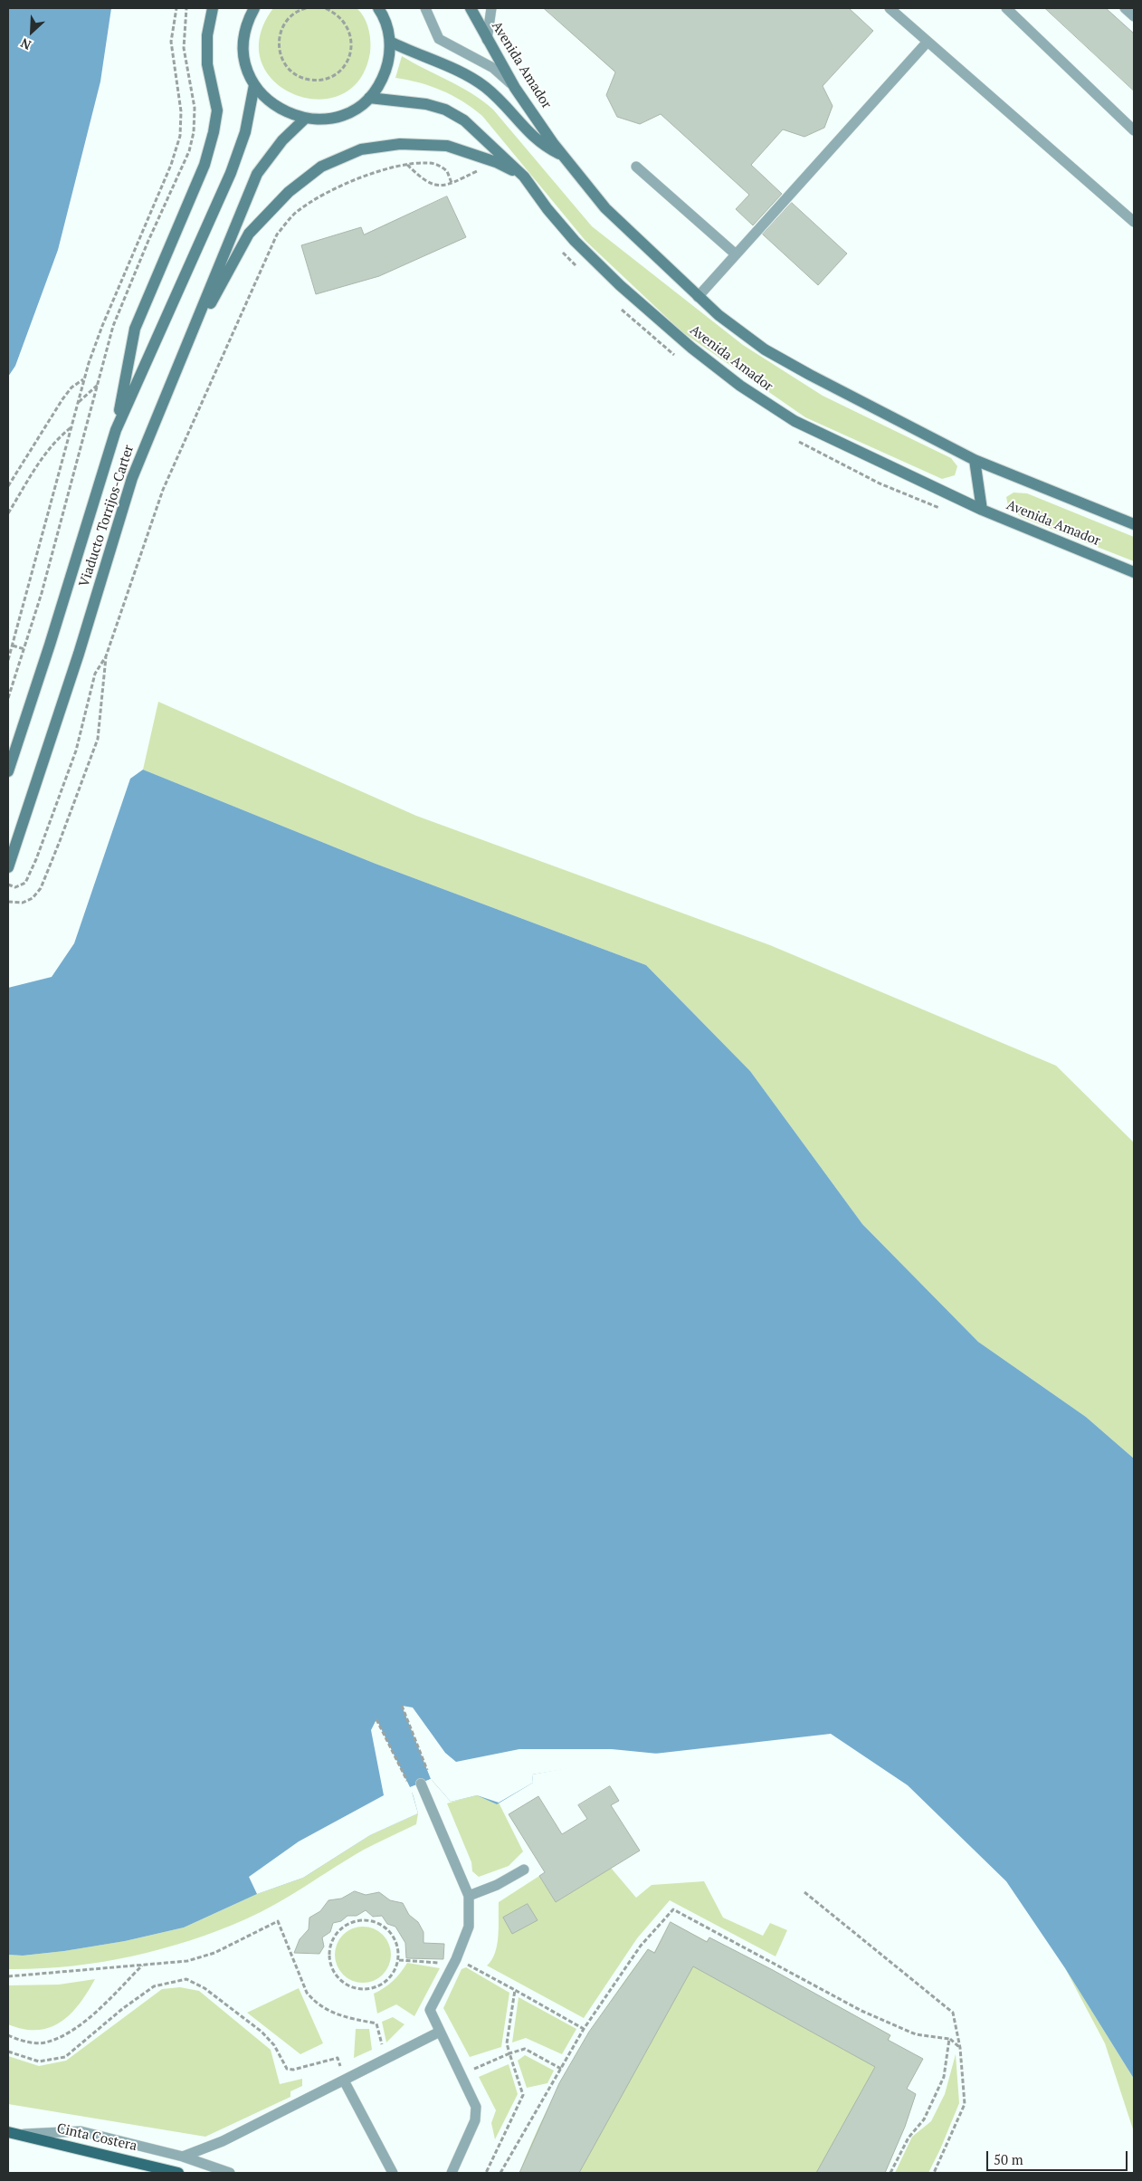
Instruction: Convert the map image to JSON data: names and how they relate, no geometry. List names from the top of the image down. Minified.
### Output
{"streets":{"main road":["Avenida Amador","Viaducto Torrijos-Carter","Cinta Costera"]},"scale_bar":"50 m","north":"bottom left"}
